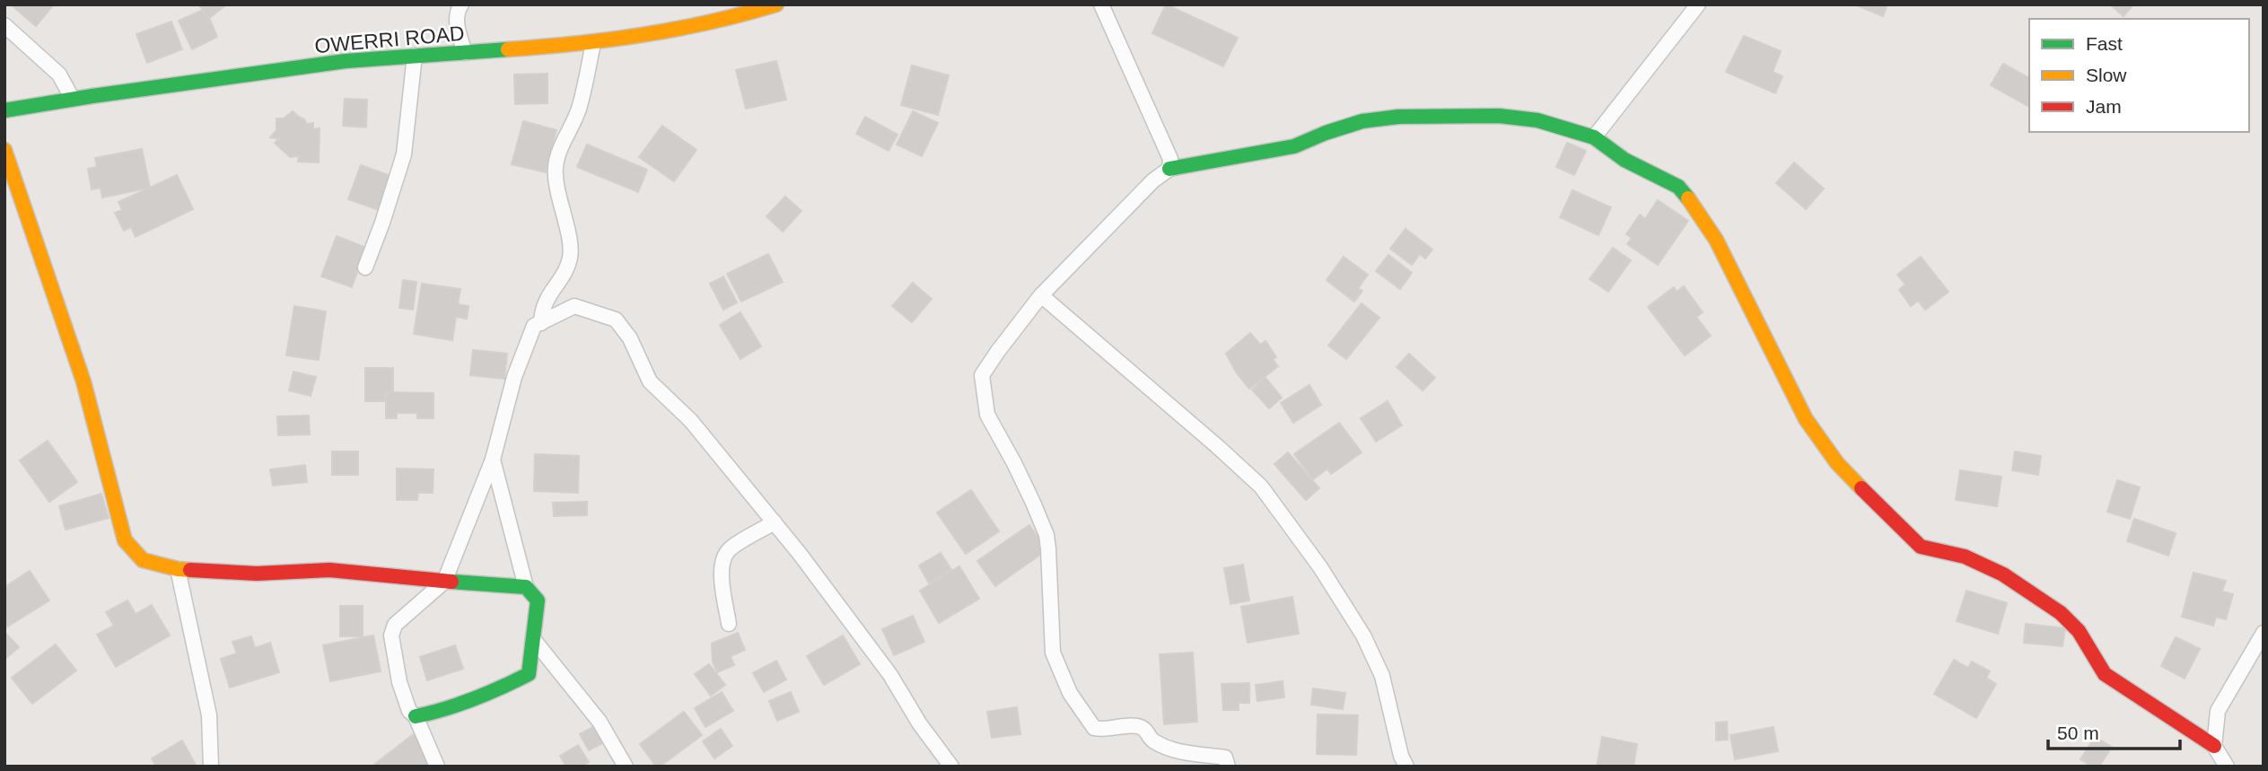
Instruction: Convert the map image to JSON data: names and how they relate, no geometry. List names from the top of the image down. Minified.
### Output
{"streets":{"street":["OWERRI ROAD"]},"legend":["Fast","Slow","Jam"],"scale_bar":"50 m"}
